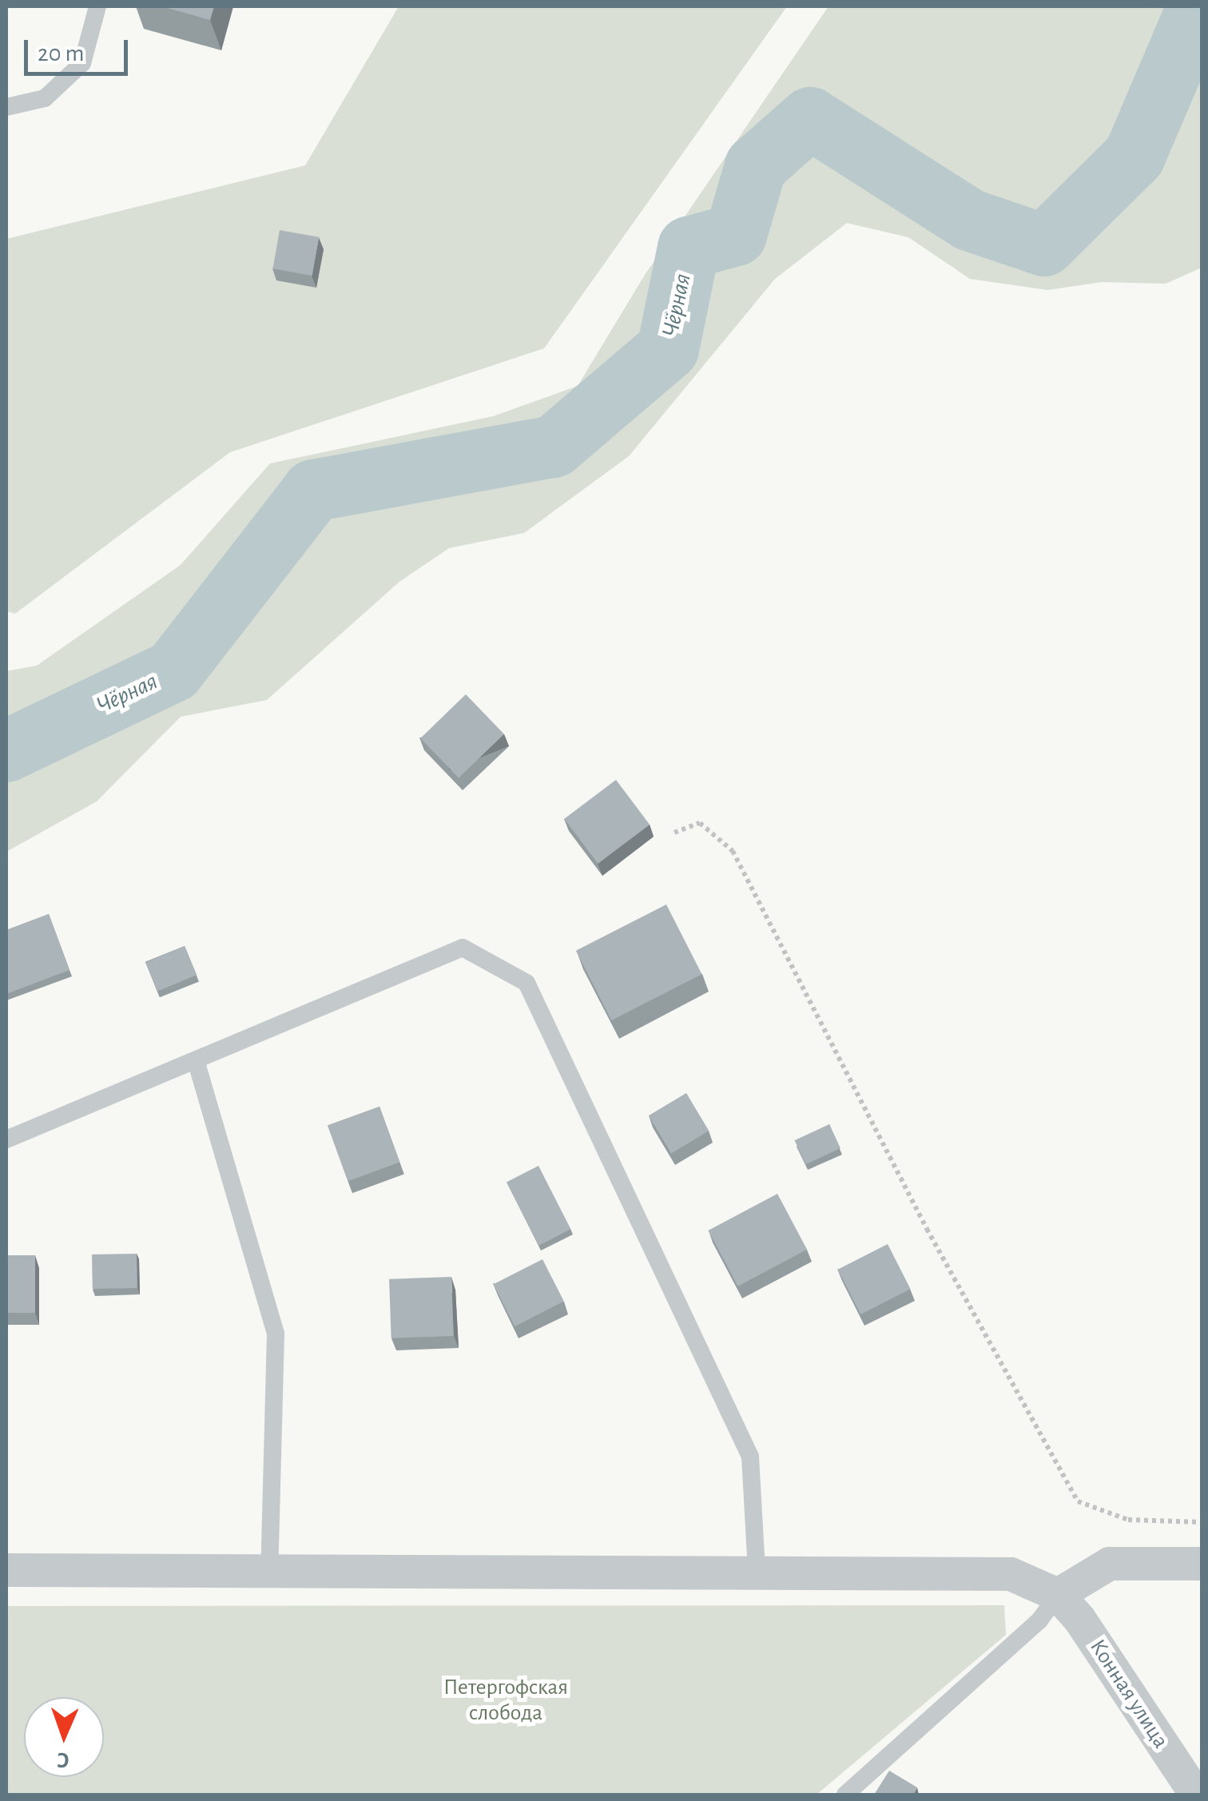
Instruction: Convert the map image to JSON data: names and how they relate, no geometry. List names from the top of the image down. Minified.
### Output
{"streets":{"street":["Конная улица"]},"water":["Чёрная"],"parks":["Петергофская слобода"],"scale_bar":"20 m","north":"bottom"}
